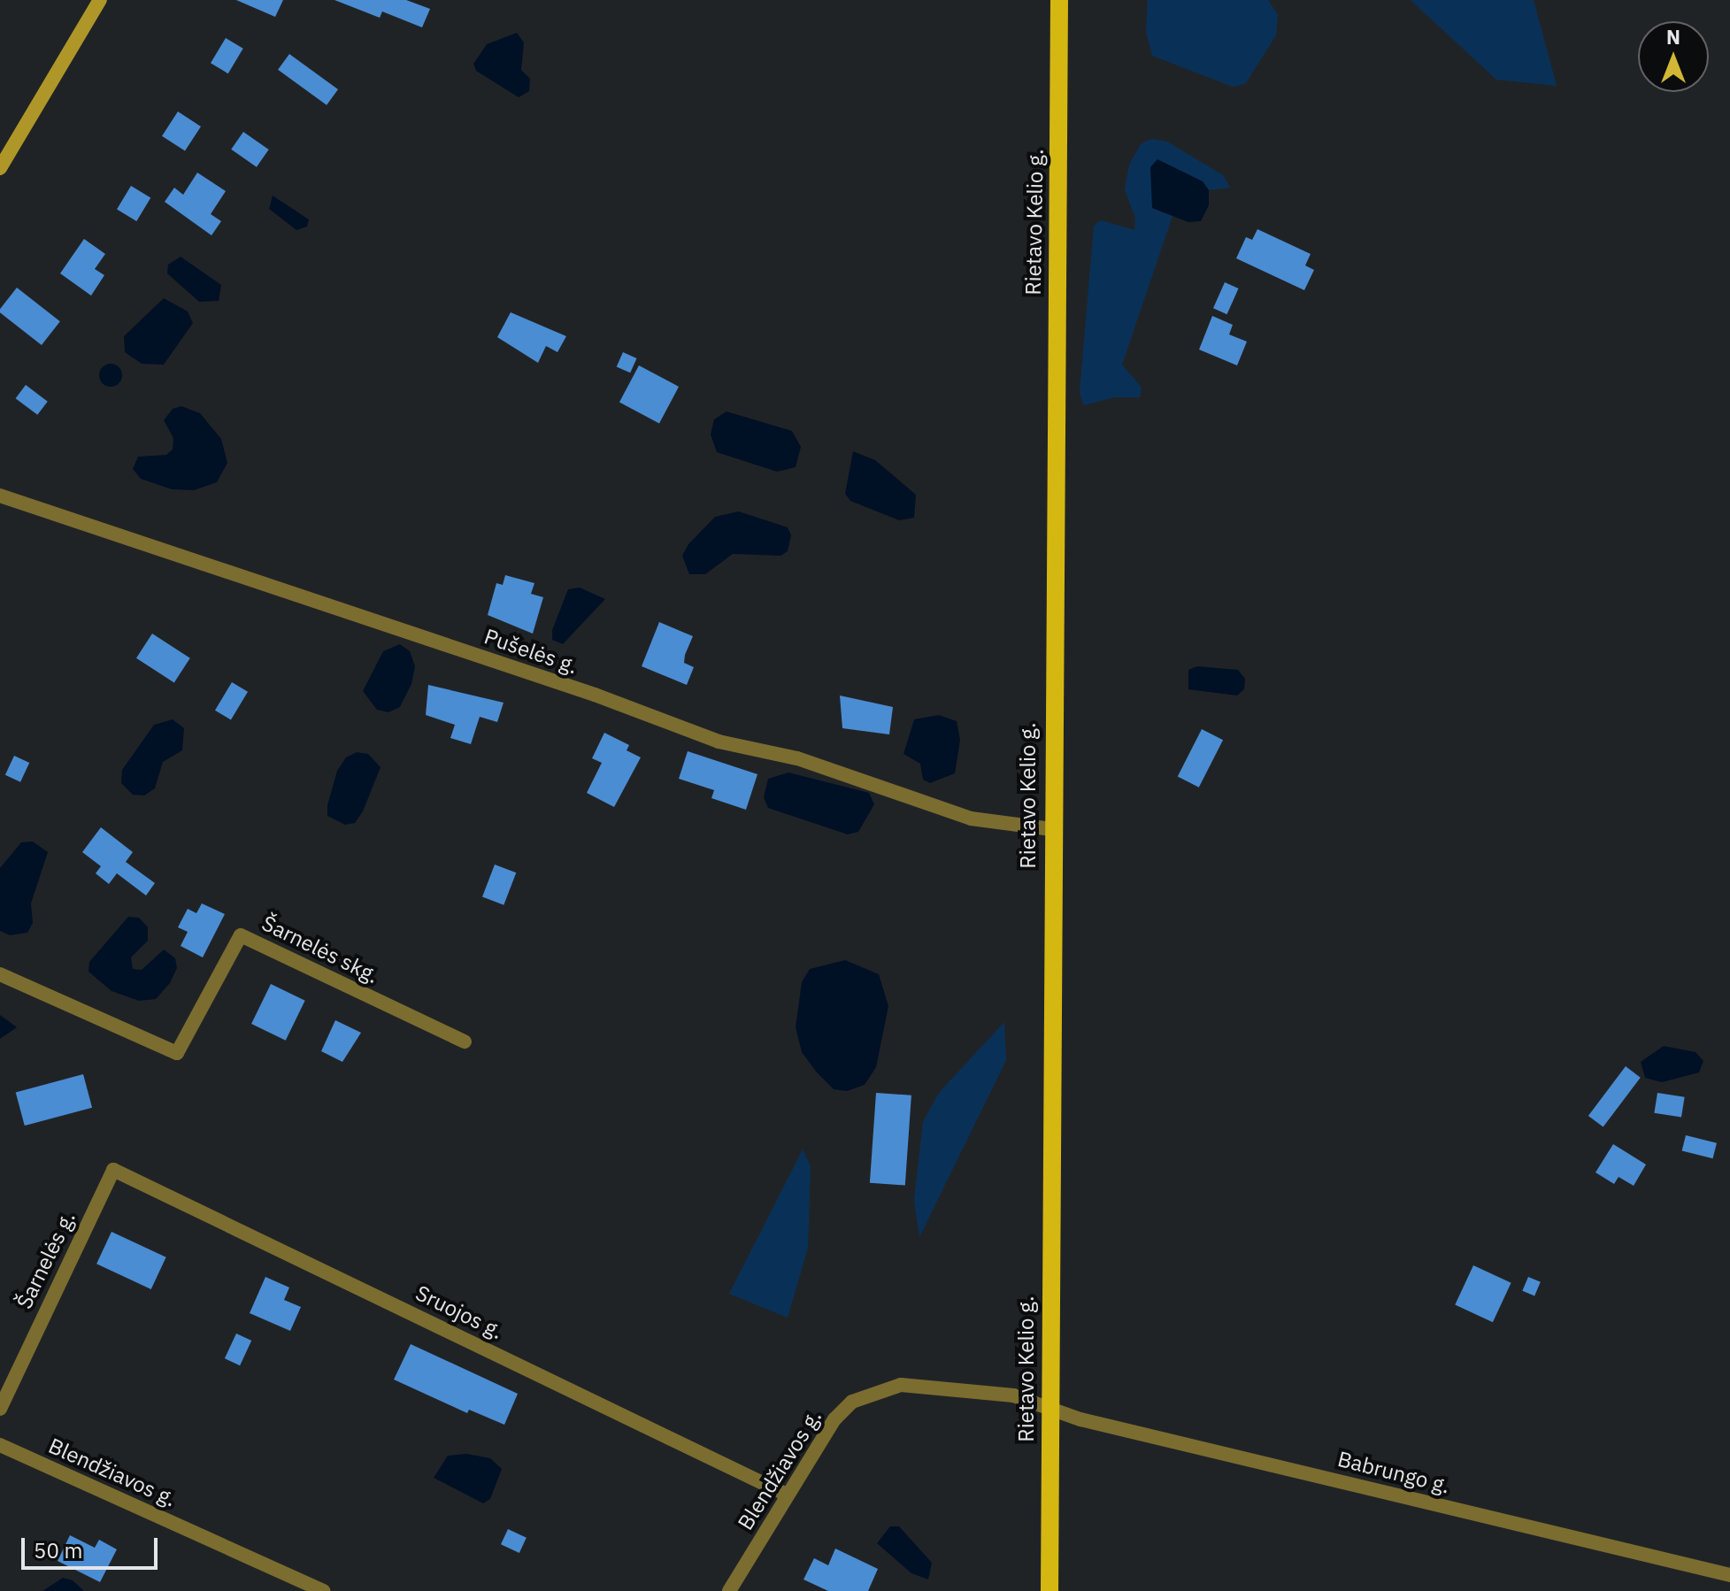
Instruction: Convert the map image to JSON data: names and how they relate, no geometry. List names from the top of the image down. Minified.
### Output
{"streets":{"main road":["Rietavo Kelio g."],"street":["Pušelės g.","Šarnelės skg.","Šarnelės g.","Sruojos g.","Blendžiavos g.","Babrungo g."]},"crossings":[["Rietavo Kelio g.","Pušelės g."],["Rietavo Kelio g.","Blendžiavos g."],["Rietavo Kelio g.","Babrungo g."],["Šarnelės g.","Sruojos g."],["Sruojos g.","Blendžiavos g."],["Blendžiavos g.","Babrungo g."]],"scale_bar":"50 m","north":"top"}
